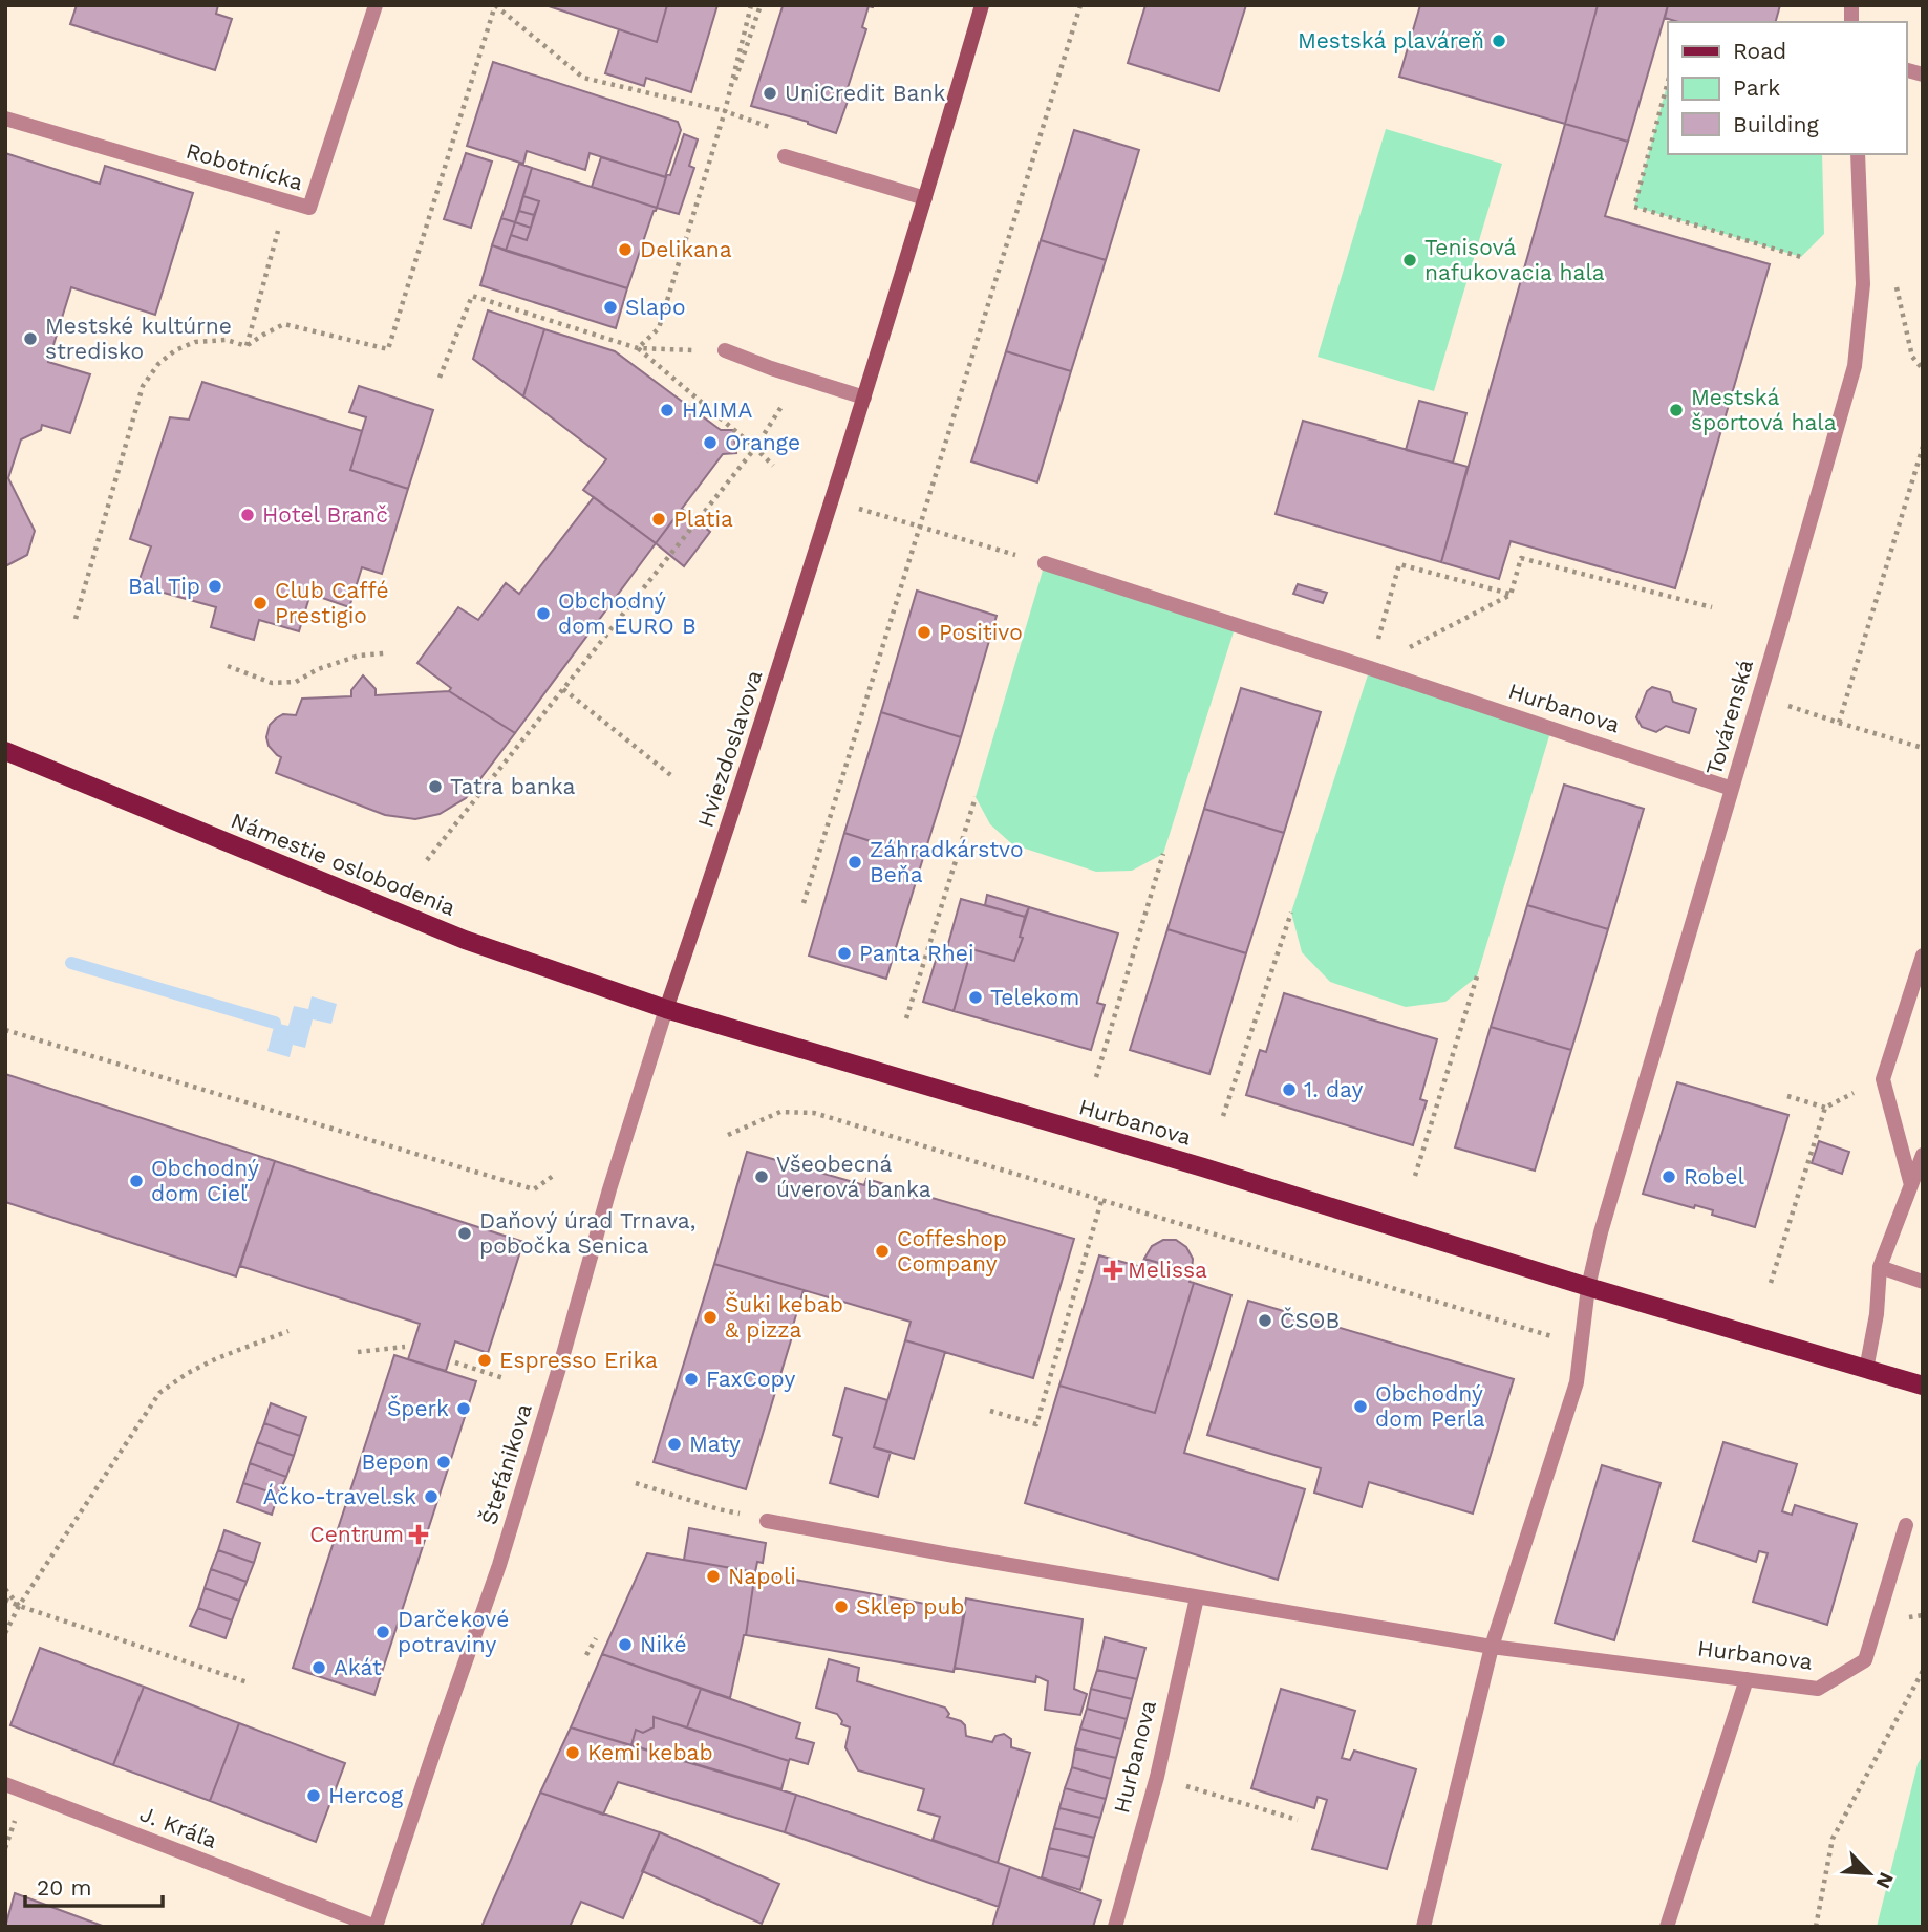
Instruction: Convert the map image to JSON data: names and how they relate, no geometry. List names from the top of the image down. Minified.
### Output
{"streets":{"main road":["Hurbanova","Hviezdoslavova","Námestie oslobodenia"],"street":["Robotnícka","Továrenská","Štefánikova","J. Kráľa"]},"crossings":[["Hurbanova","Továrenská"],["Hurbanova","Hviezdoslavova"],["Hurbanova","Námestie oslobodenia"],["Hurbanova","Štefánikova"],["Hviezdoslavova","Námestie oslobodenia"],["Hviezdoslavova","Štefánikova"],["Námestie oslobodenia","Štefánikova"],["Štefánikova","J. Kráľa"]],"places":{"other":["Mestská plaváreň","UniCredit Bank","Delikana","Tenisová nafukovacia hala","Slapo","Mestské kultúrne stredisko","HAIMA","Mestská športová hala","Orange","Hotel Branč","Platia","Bal Tip","Club Caffé Prestigio","Obchodný dom EURO B","Positivo","Tatra banka","Záhradkárstvo Beňa","Panta Rhei","Telekom","1. day","Všeobecná úverová banka","Robel","Obchodný dom Cieľ","Daňový úrad Trnava, pobočka Senica","Coffeshop Company","Šuki kebab & pizza","ČSOB","Espresso Erika","FaxCopy","Obchodný dom Perla","Šperk","Maty","Bepon","Áčko-travel.sk","Napoli","Sklep pub","Darčekové potraviny","Niké","Akát","Kemi kebab","Hercog"],"health":["Melissa","Centrum"]},"legend":["Road","Park","Building"],"scale_bar":"20 m","north":"bottom right"}
